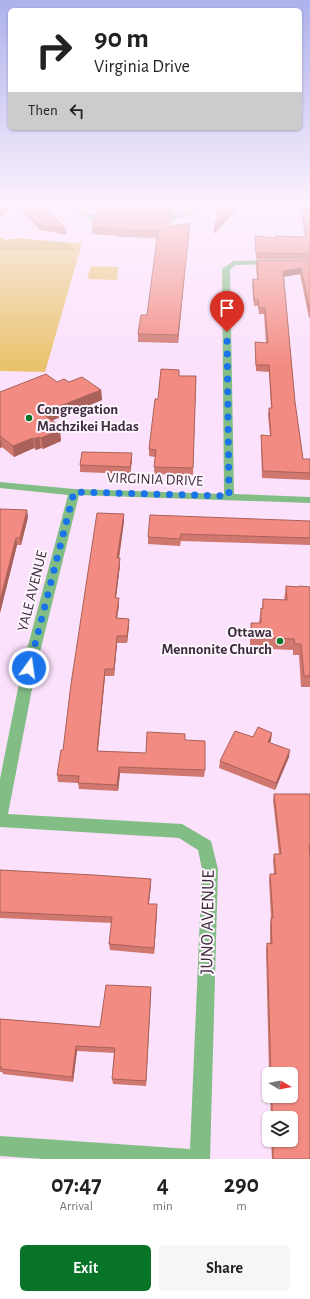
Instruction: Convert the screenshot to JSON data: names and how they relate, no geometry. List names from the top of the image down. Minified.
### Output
{"streets":{"street":["VIRGINIA DRIVE","YALE AVENUE","JUNO AVENUE"]},"crossings":[["VIRGINIA DRIVE","YALE AVENUE"],["YALE AVENUE","JUNO AVENUE"]],"places":["Congregation Machzikei Hadas","Ottawa Mennonite Church"],"north":"right","page":{"turn":["90 m","Virginia Drive"],"then":"Then","eta":["07:47","Arrival","4","min","290","m"],"buttons":["Exit","Share"]}}
